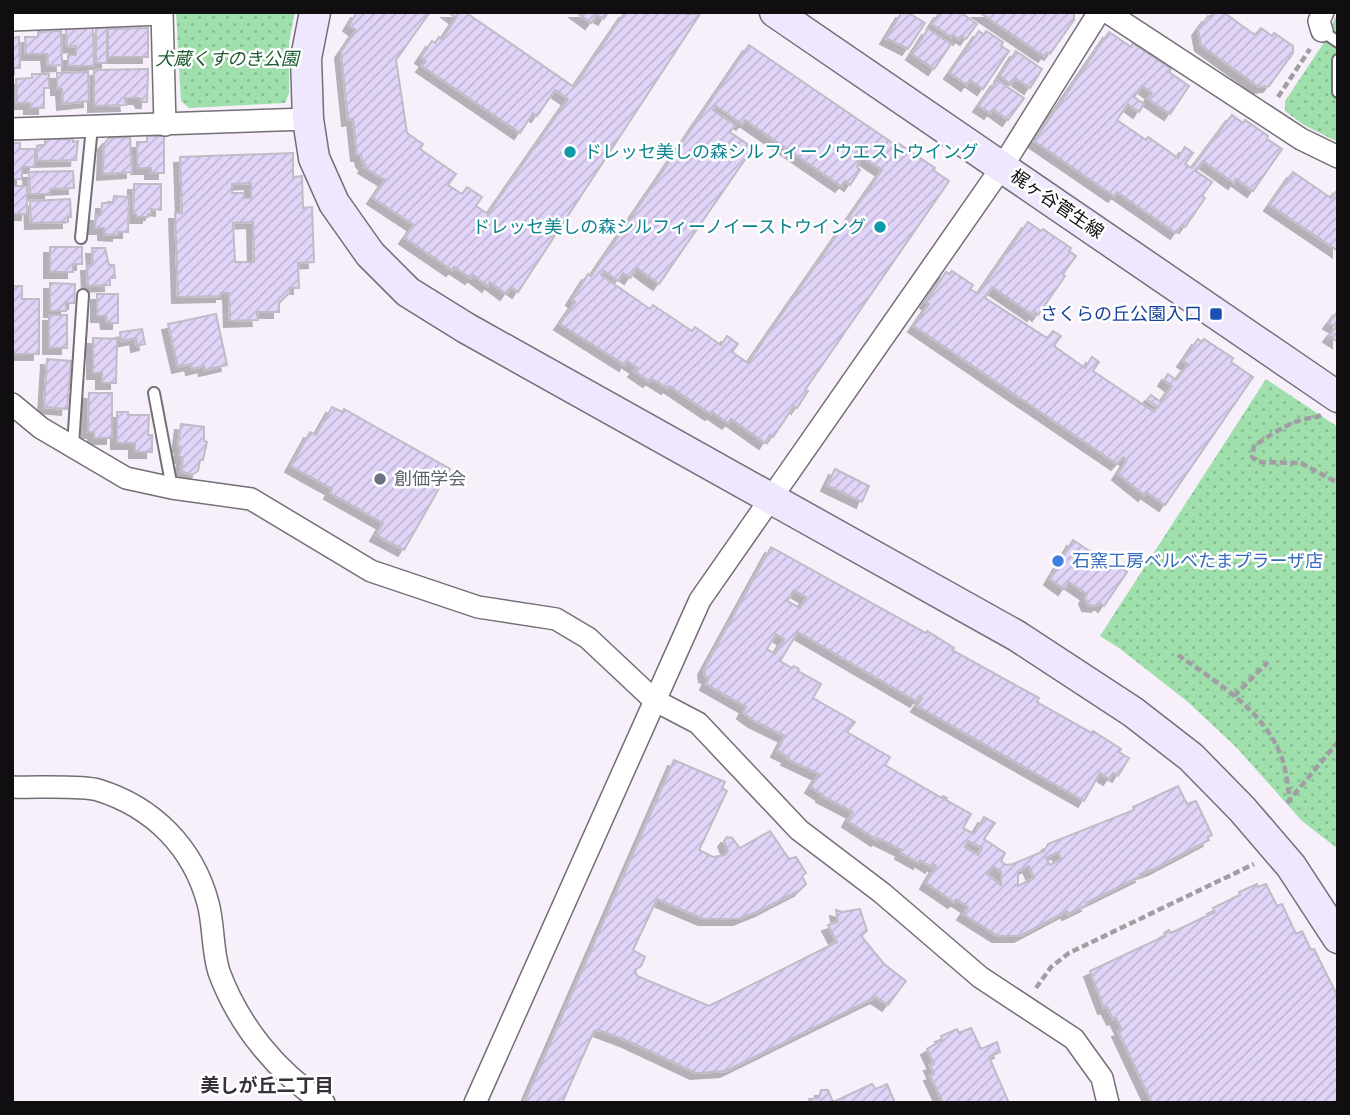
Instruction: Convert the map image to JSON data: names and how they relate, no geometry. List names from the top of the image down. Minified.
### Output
{"streets":{"street":["梶ヶ谷菅生線"]},"districts":["美しが丘二丁目"],"parks":["犬蔵くすのき公園"],"places":{"other":["ドレッセ美しの森シルフィーノウエストウイング","ドレッセ美しの森シルフィーノイーストウイング","創価学会","石窯工房ベルベたまプラーザ店"],"transit":["さくらの丘公園入口"]}}
